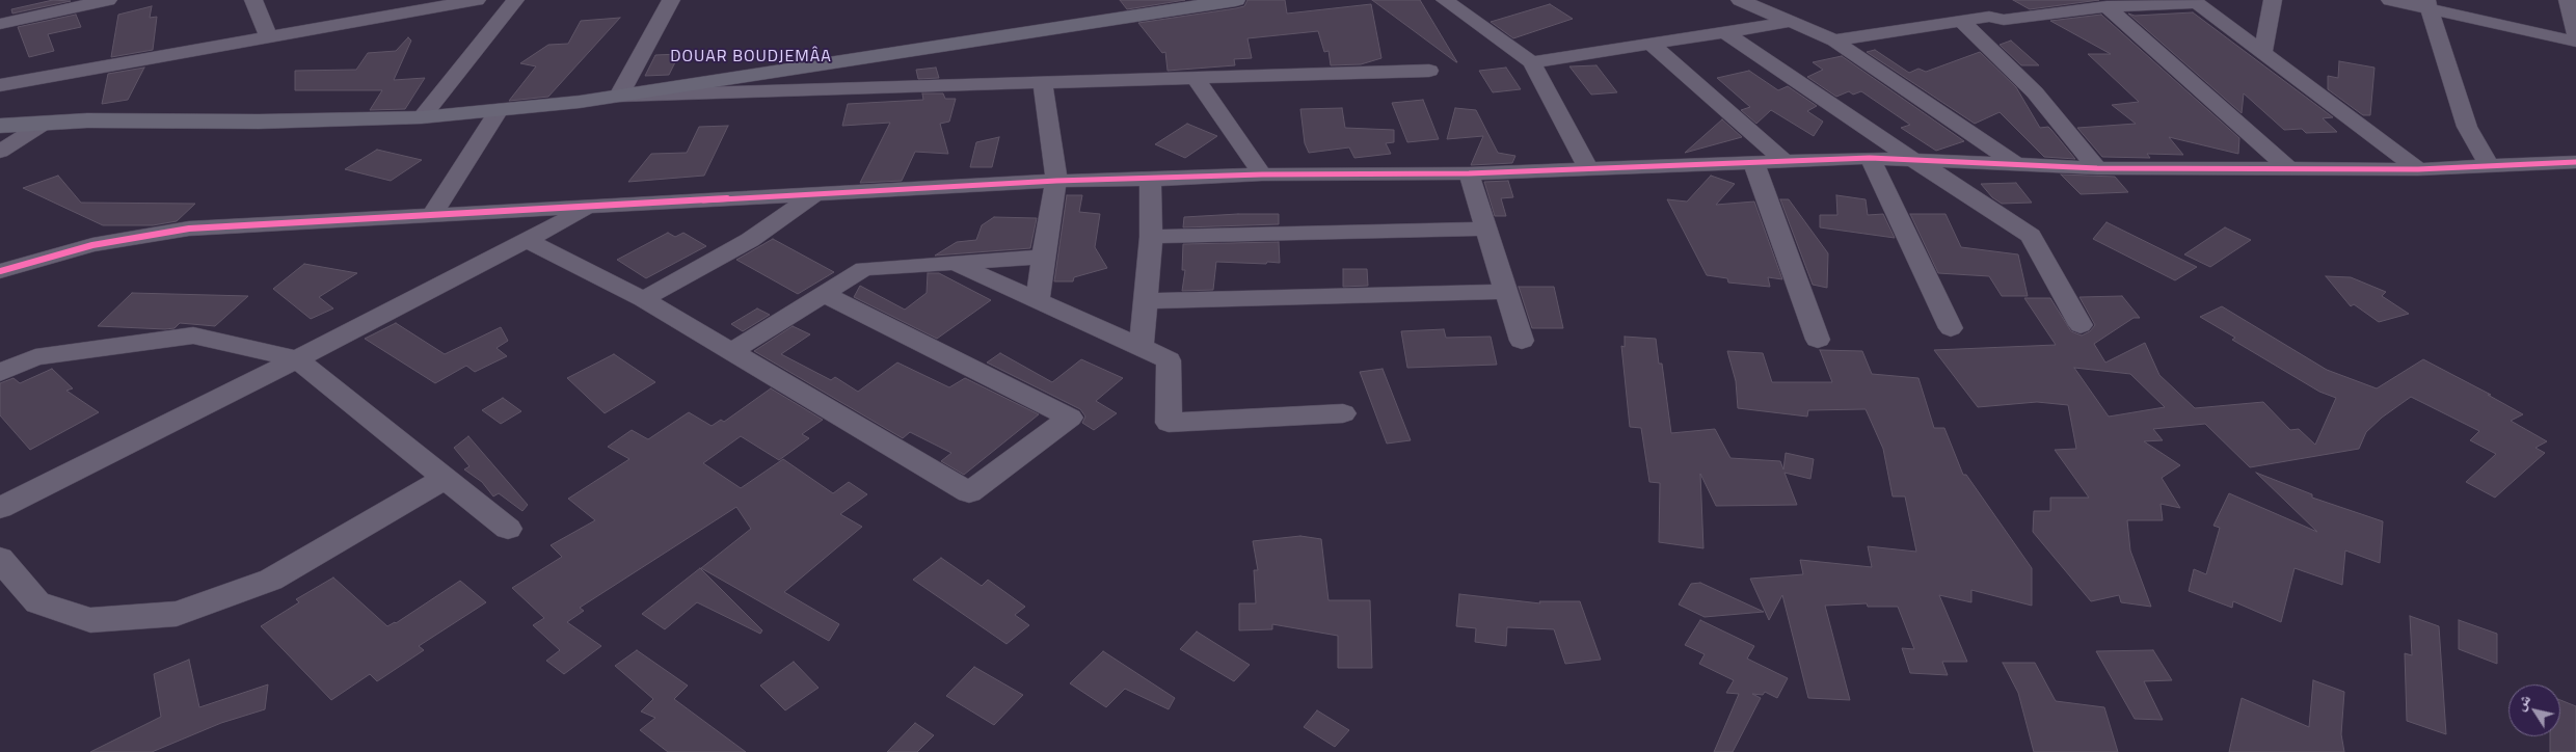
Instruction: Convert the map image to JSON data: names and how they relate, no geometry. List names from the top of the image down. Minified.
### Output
{"districts":["DOUAR BOUDJEMÂA"],"north":"top left"}
